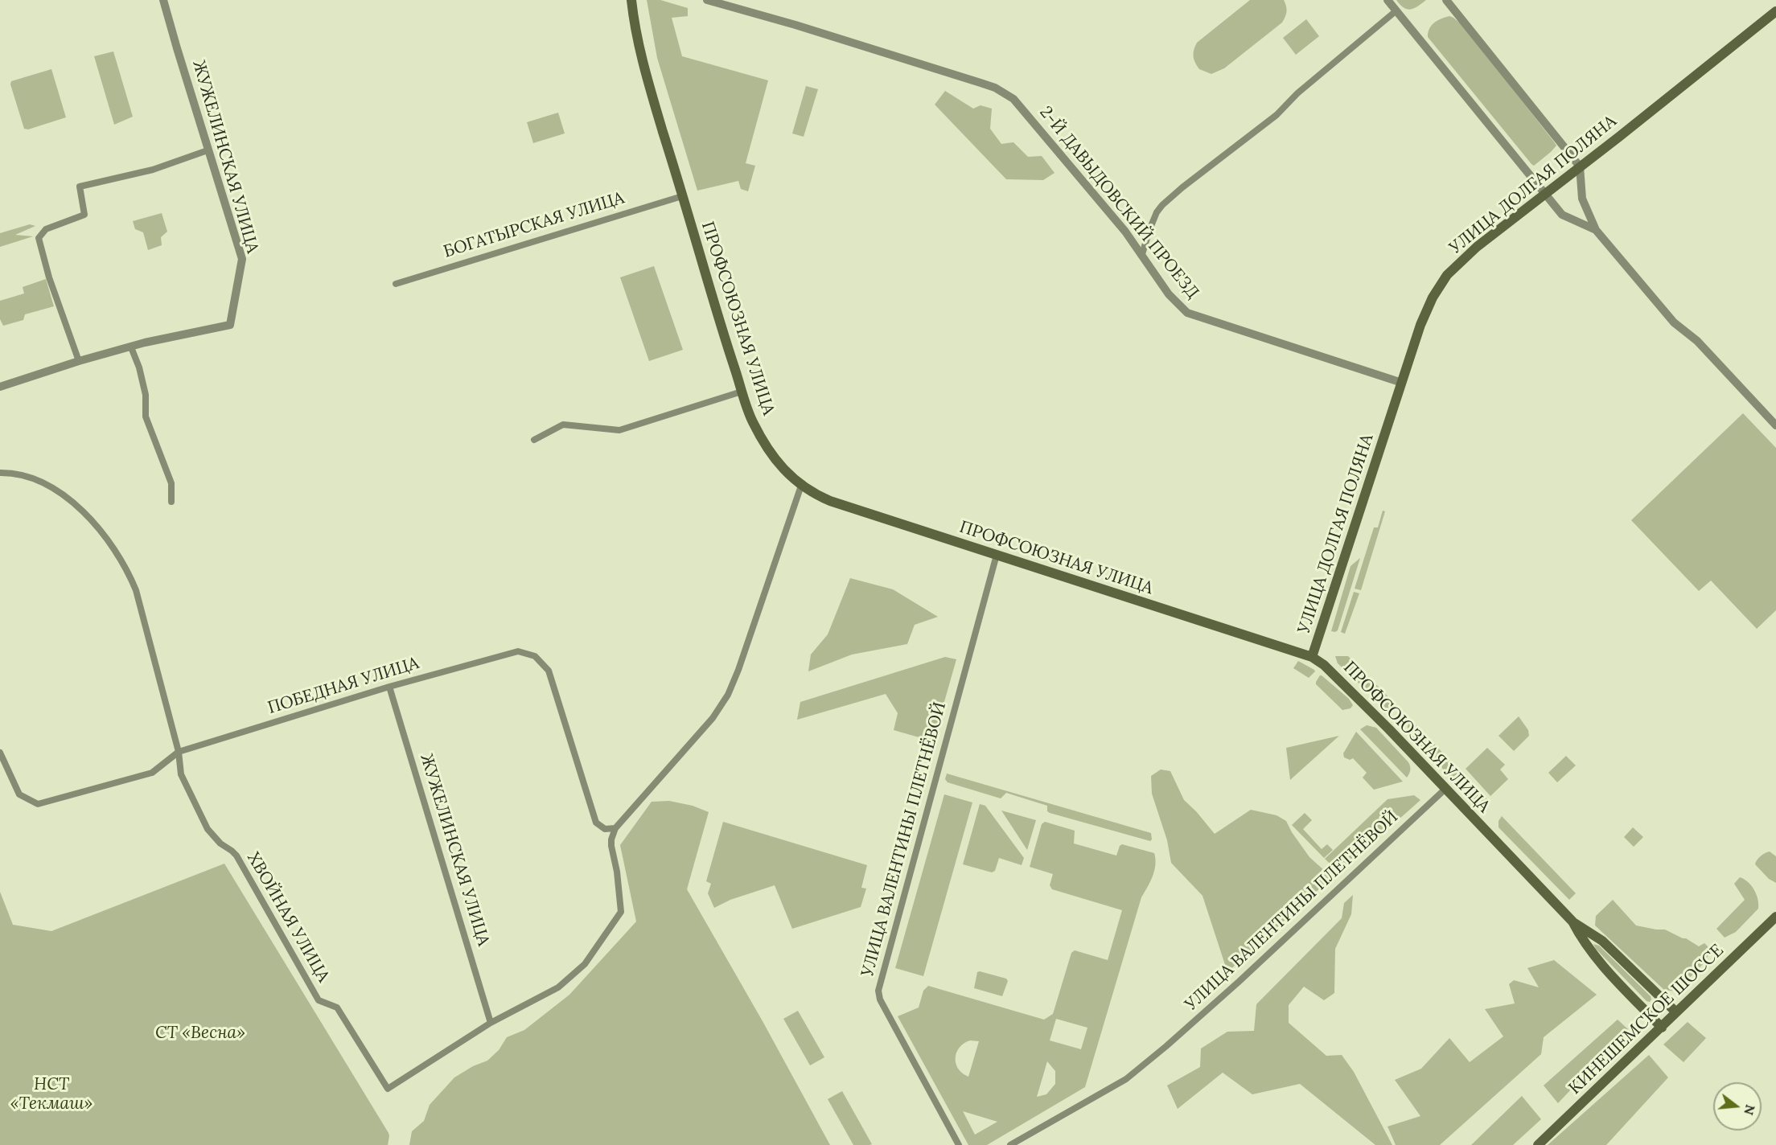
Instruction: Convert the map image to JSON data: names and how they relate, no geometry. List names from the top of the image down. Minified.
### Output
{"streets":{"main road":["УЛИЦА ДОЛГАЯ ПОЛЯНА","ПРОФСОЮЗНАЯ УЛИЦА","КИНЕШЕМСКОЕ ШОССЕ"],"street":["ЖУЖЕЛИНСКАЯ УЛИЦА","2-Й ДАВЫДОВСКИЙ ПРОЕЗД","БОГАТЫРСКАЯ УЛИЦА","ПОБЕДНАЯ УЛИЦА","УЛИЦА ВАЛЕНТИНЫ ПЛЕТНЁВОЙ","ХВОЙНАЯ УЛИЦА"]},"crossings":[["ЖУЖЕЛИНСКАЯ УЛИЦА","ПОБЕДНАЯ УЛИЦА"],["ЖУЖЕЛИНСКАЯ УЛИЦА","ХВОЙНАЯ УЛИЦА"],["УЛИЦА ДОЛГАЯ ПОЛЯНА","2-Й ДАВЫДОВСКИЙ ПРОЕЗД"],["УЛИЦА ДОЛГАЯ ПОЛЯНА","ПРОФСОЮЗНАЯ УЛИЦА"],["БОГАТЫРСКАЯ УЛИЦА","ПРОФСОЮЗНАЯ УЛИЦА"],["ПРОФСОЮЗНАЯ УЛИЦА","УЛИЦА ВАЛЕНТИНЫ ПЛЕТНЁВОЙ"],["ПРОФСОЮЗНАЯ УЛИЦА","КИНЕШЕМСКОЕ ШОССЕ"],["ПОБЕДНАЯ УЛИЦА","ХВОЙНАЯ УЛИЦА"]],"parks":["СТ «Весна»","НСТ «Текмаш»"],"north":"right"}
